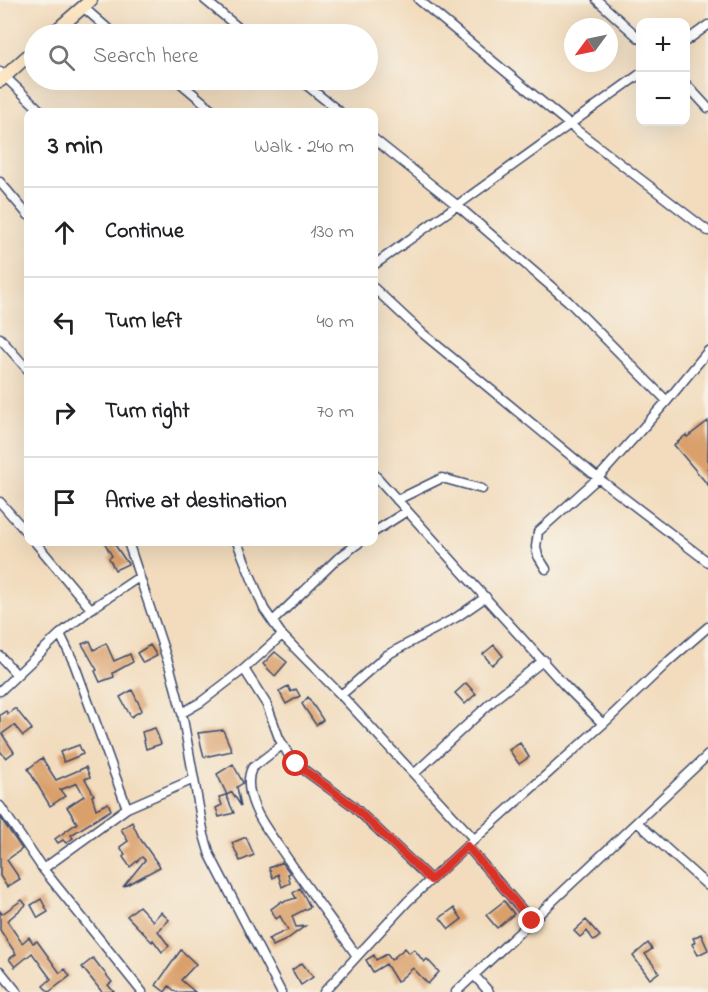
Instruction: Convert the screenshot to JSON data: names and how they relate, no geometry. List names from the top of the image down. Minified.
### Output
{"north":"bottom left","page":{"map_buttons":["+","−"],"search":"Search here","heading":["3 min","Walk · 240 m"],"list":[["Continue","130 m"],["Turn left","40 m"],["Turn right","70 m"],"Arrive at destination"]}}
